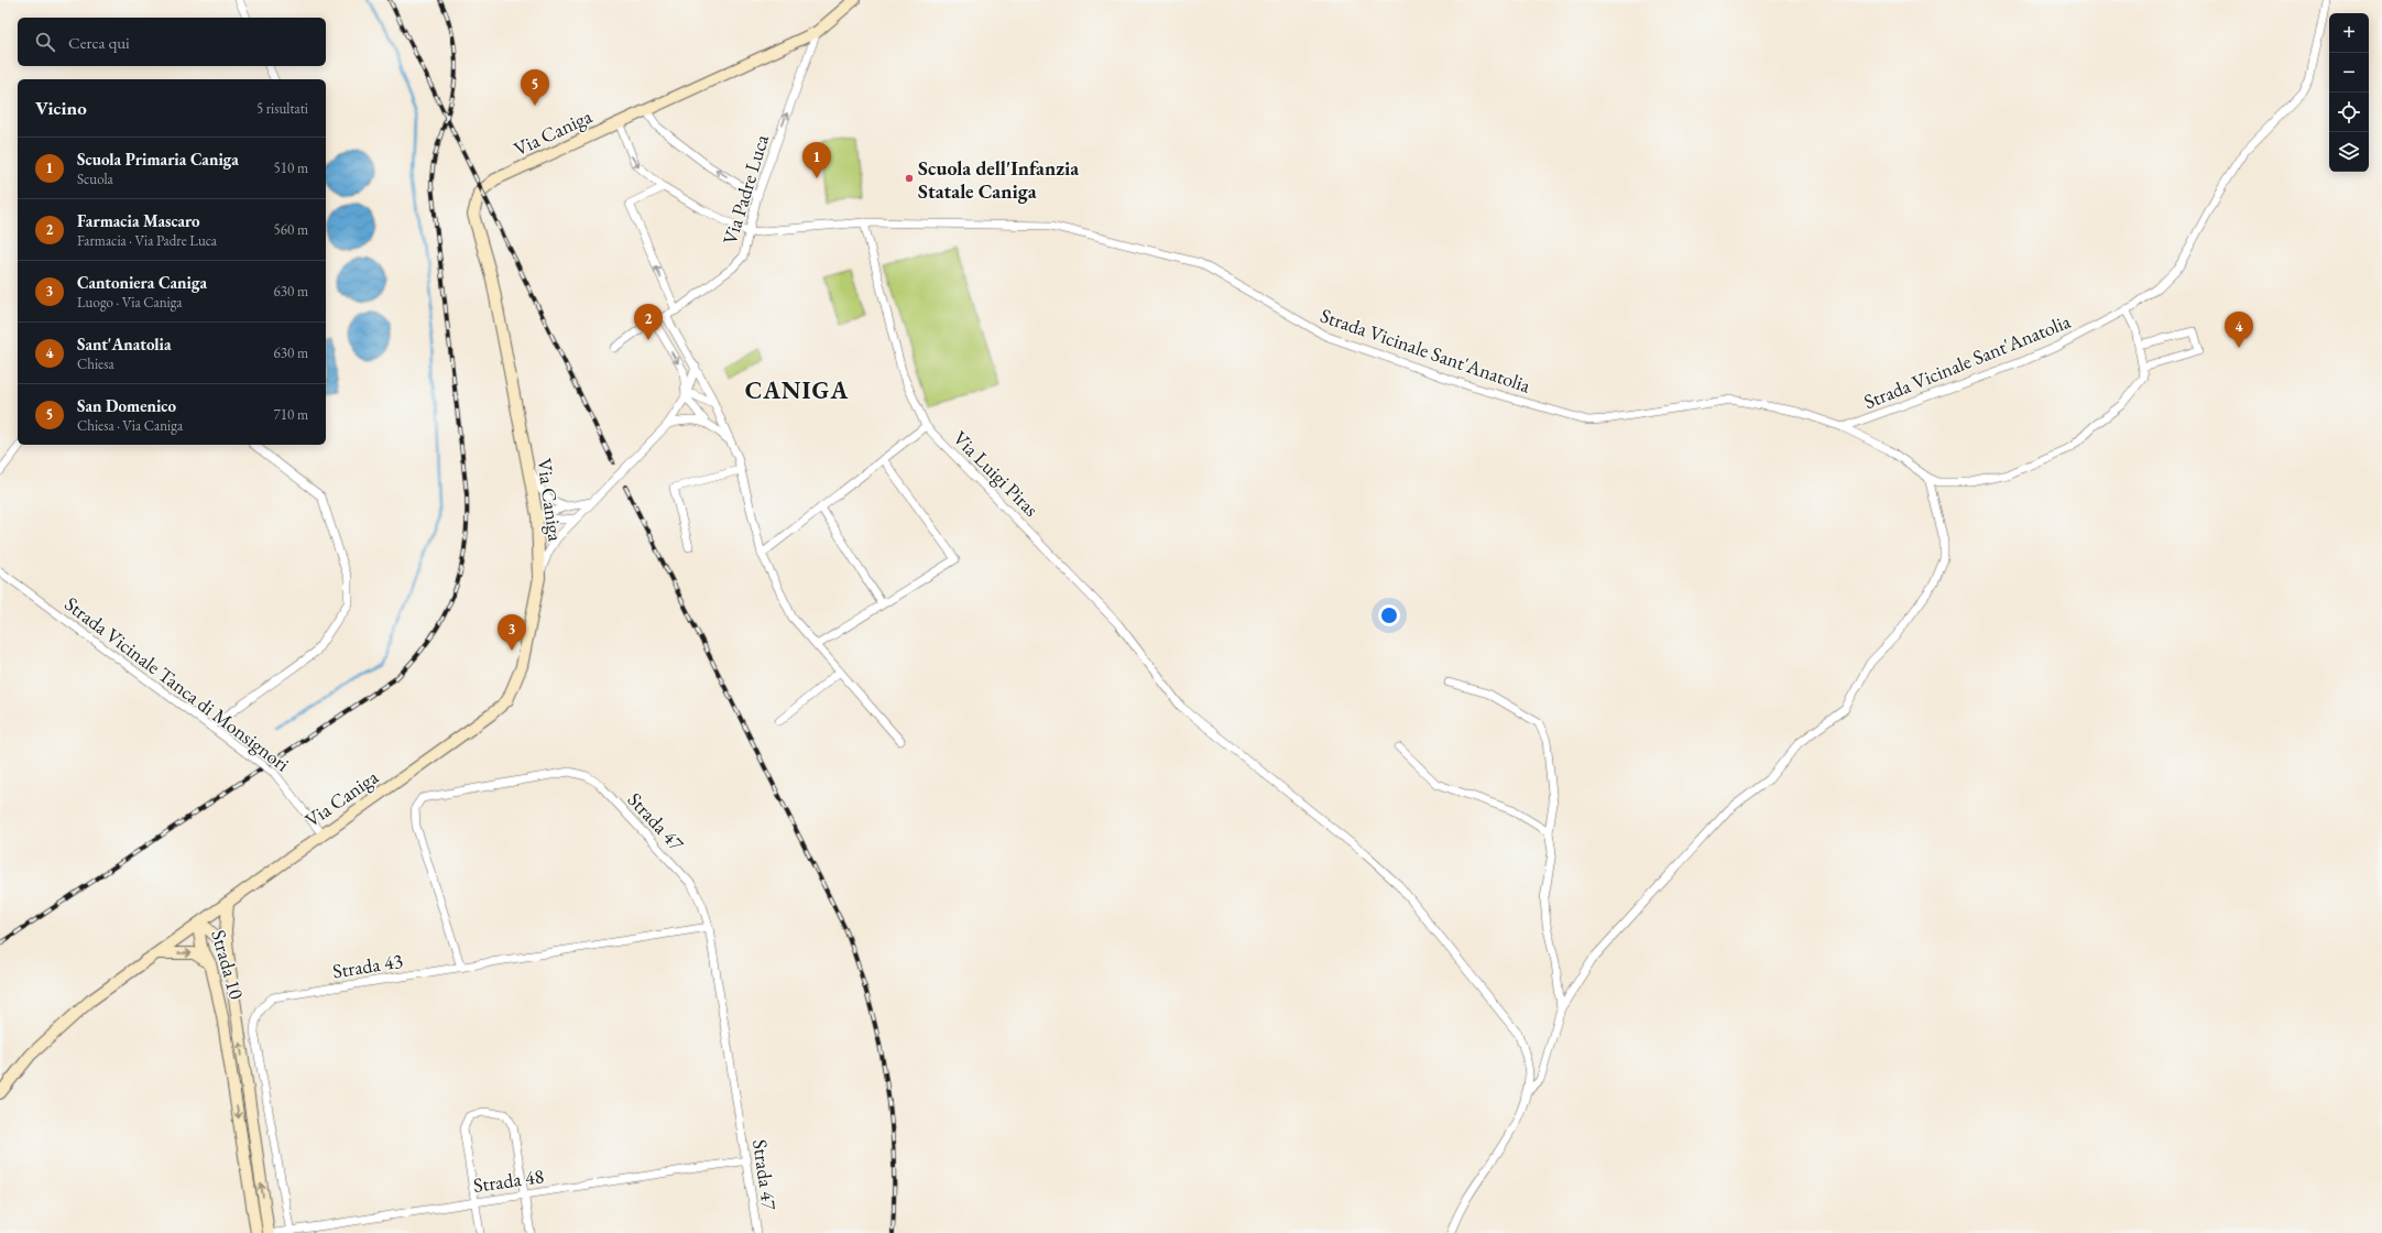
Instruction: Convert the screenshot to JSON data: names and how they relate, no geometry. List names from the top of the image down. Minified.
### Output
{"streets":{"street":["Via Caniga","Via Padre Luca","Strada Vicinale Sant'Anatolia","Via Luigi Piras","Strada Vicinale Tanca di Monsignori","Strada 47","Strada 10","Strada 43","Strada 48"]},"crossings":[["Via Caniga","Via Padre Luca"],["Via Caniga","Strada Vicinale Tanca di Monsignori"],["Via Caniga","Strada 10"],["Via Padre Luca","Strada Vicinale Sant'Anatolia"],["Strada Vicinale Sant'Anatolia","Via Luigi Piras"],["Strada 47","Strada 43"],["Strada 47","Strada 48"],["Strada 43","Strada 48"]],"one_way":["Via Padre Luca"],"districts":["CANIGA"],"places":["Scuola dell'Infanzia Statale Caniga"],"page":{"map_buttons":["+","−"],"search":"Cerca qui","pins":["5","1","2","4","3"],"heading":["Vicino","5 risultati"],"list":[{"mark":"1","name":"Scuola Primaria Caniga","note":"Scuola","value":"510 m"},{"mark":"2","name":"Farmacia Mascaro","note":"Farmacia · Via Padre Luca","value":"560 m"},{"mark":"3","name":"Cantoniera Caniga","note":"Luogo · Via Caniga","value":"630 m"},{"mark":"4","name":"Sant'Anatolia","note":"Chiesa","value":"630 m"},{"mark":"5","name":"San Domenico","note":"Chiesa · Via Caniga","value":"710 m"}]}}
